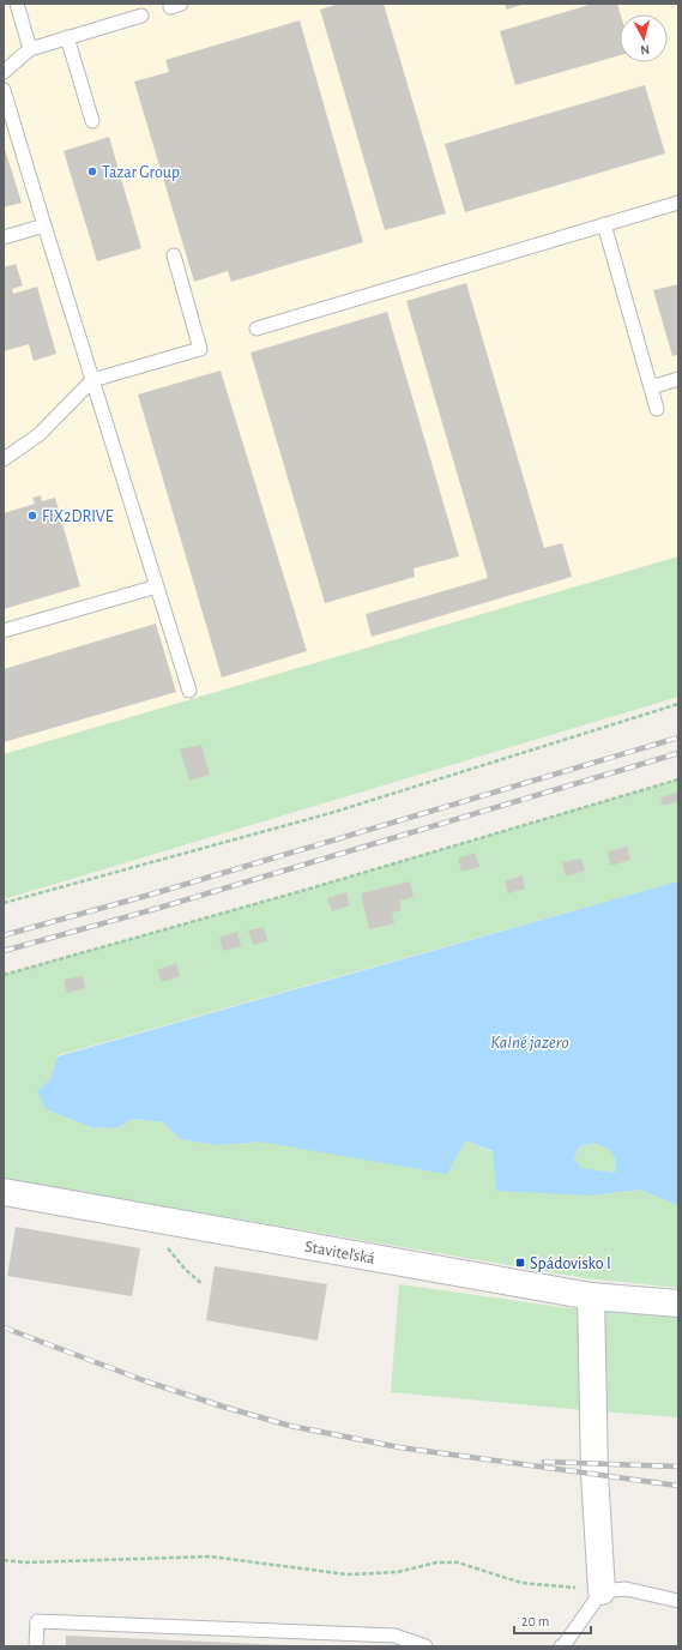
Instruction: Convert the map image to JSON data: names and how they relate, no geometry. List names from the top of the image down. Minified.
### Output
{"streets":{"street":["Staviteľská"]},"water":["Kalné jazero"],"places":{"other":["Tazar Group","FIX2DRIVE"],"transit":["Spádovisko I"]},"scale_bar":"20 m","north":"bottom"}
